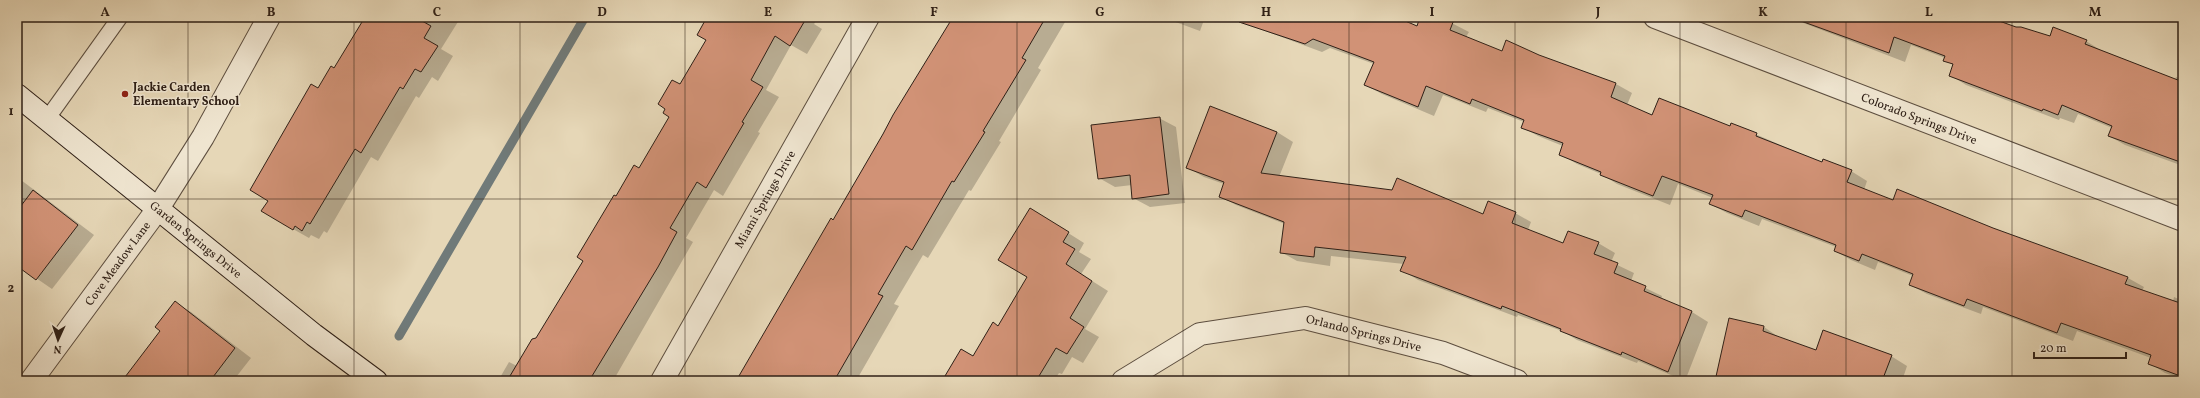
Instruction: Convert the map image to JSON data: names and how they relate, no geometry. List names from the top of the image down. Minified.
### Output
{"streets":{"street":["Colorado Springs Drive","Miami Springs Drive","Garden Springs Drive","Cove Meadow Lane","Orlando Springs Drive"]},"crossings":[["Garden Springs Drive","Cove Meadow Lane"]],"places":["Jackie Carden Elementary School"],"scale_bar":"20 m","north":"bottom","grid":{"columns":["A","B","C","D","E","F","G","H","I","J","K","L","M"],"rows":["1","2"]}}
